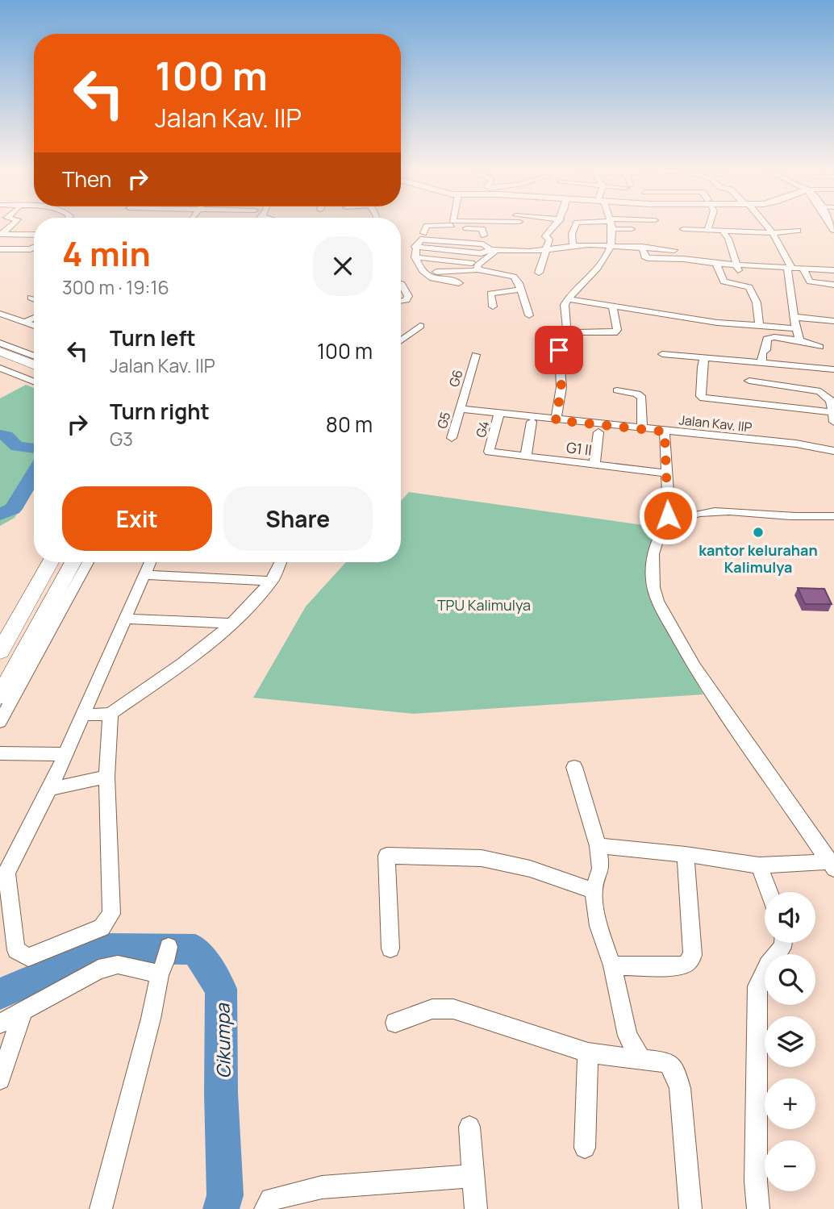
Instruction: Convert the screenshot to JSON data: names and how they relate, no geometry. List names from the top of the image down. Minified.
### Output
{"streets":{"street":["G6","G5","Jalan Kav. IIP","G4","G1 II"]},"crossings":[["G6","G5"],["G6","Jalan Kav. IIP"],["G5","Jalan Kav. IIP"],["Jalan Kav. IIP","G4"],["G4","G1 II"]],"water":["Cikumpa"],"parks":["TPU Kalimulya"],"places":["kantor kelurahan Kalimulya"],"page":{"turn":["100 m","Jalan Kav. IIP"],"then":"Then","heading":["4 min","300 m · 19:16"],"list":[{"name":"Turn left","note":"Jalan Kav. IIP","value":"100 m"},{"name":"Turn right","note":"G3","value":"80 m"}],"buttons":["Exit","Share"],"map_buttons":["+","−"]}}
